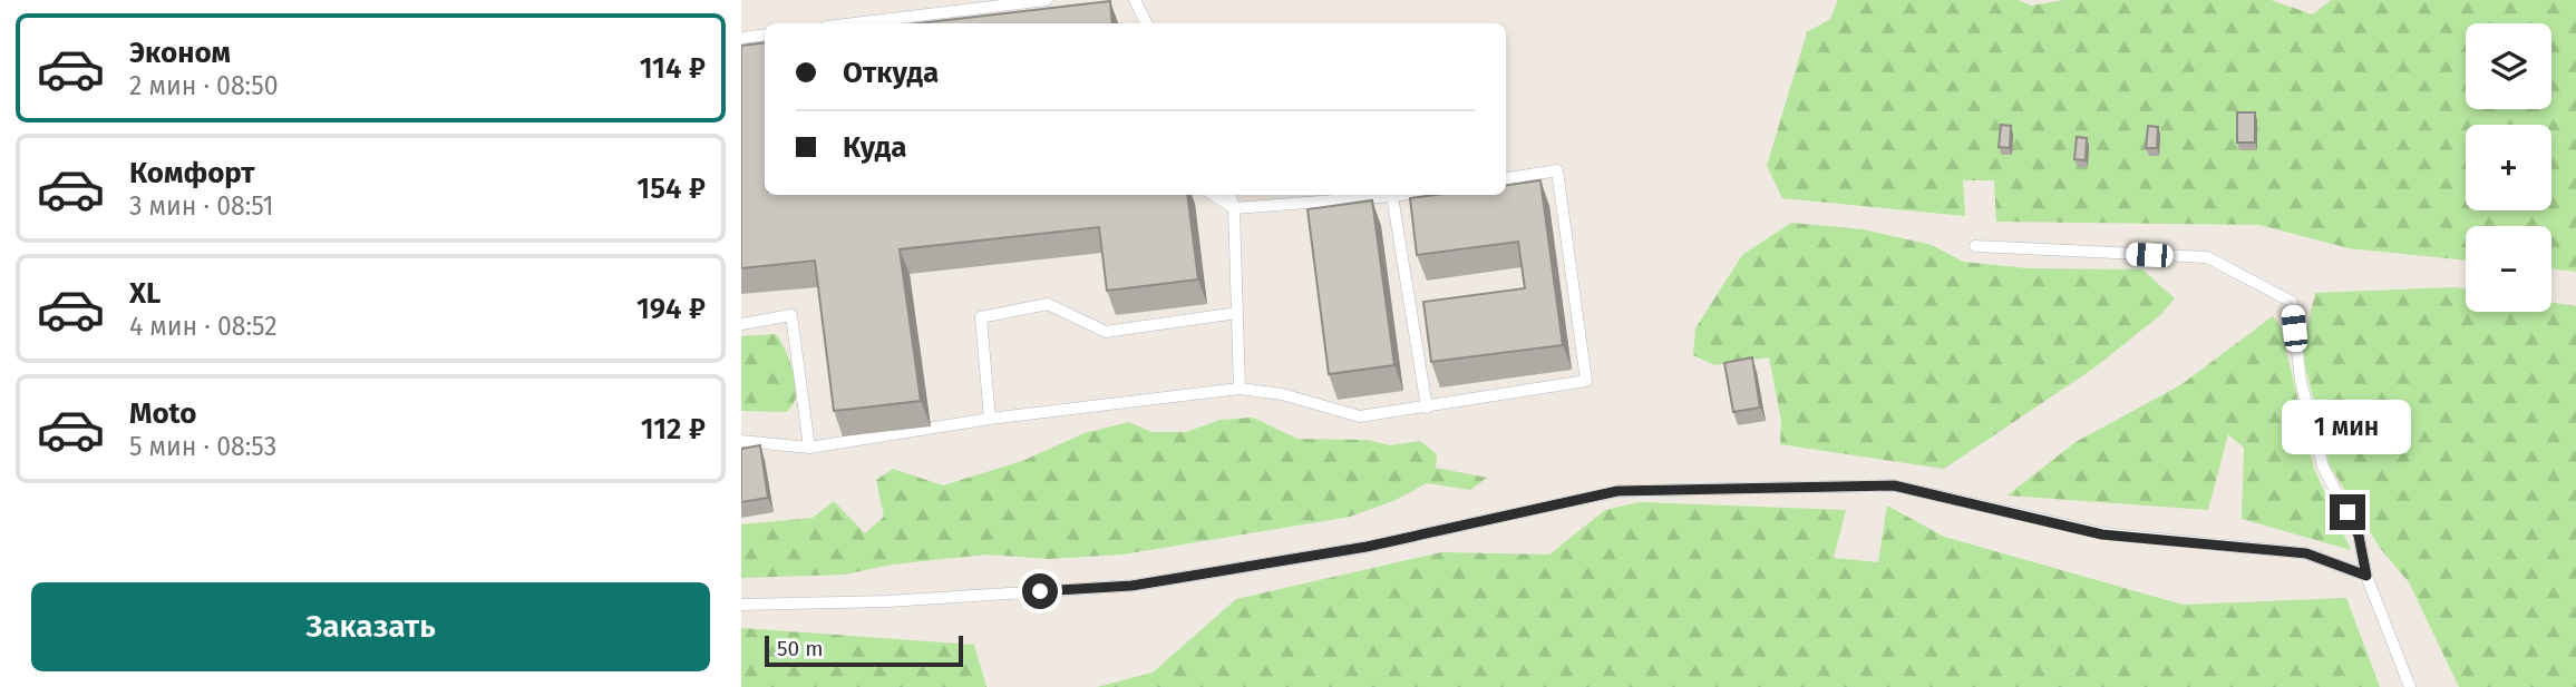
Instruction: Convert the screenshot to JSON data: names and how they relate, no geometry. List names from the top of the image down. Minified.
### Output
{"scale_bar":"50 m","page":{"list":[{"name":"Эконом","note":"2 мин · 08:50","value":"114 ₽"},{"name":"Комфорт","note":"3 мин · 08:51","value":"154 ₽"},{"name":"XL","note":"4 мин · 08:52","value":"194 ₽"},{"name":"Moto","note":"5 мин · 08:53","value":"112 ₽"}],"map_buttons":["+","−"],"banner":["Откуда","Куда"],"bubble":"1 мин","buttons":"Заказать","scale":"50 m"}}
